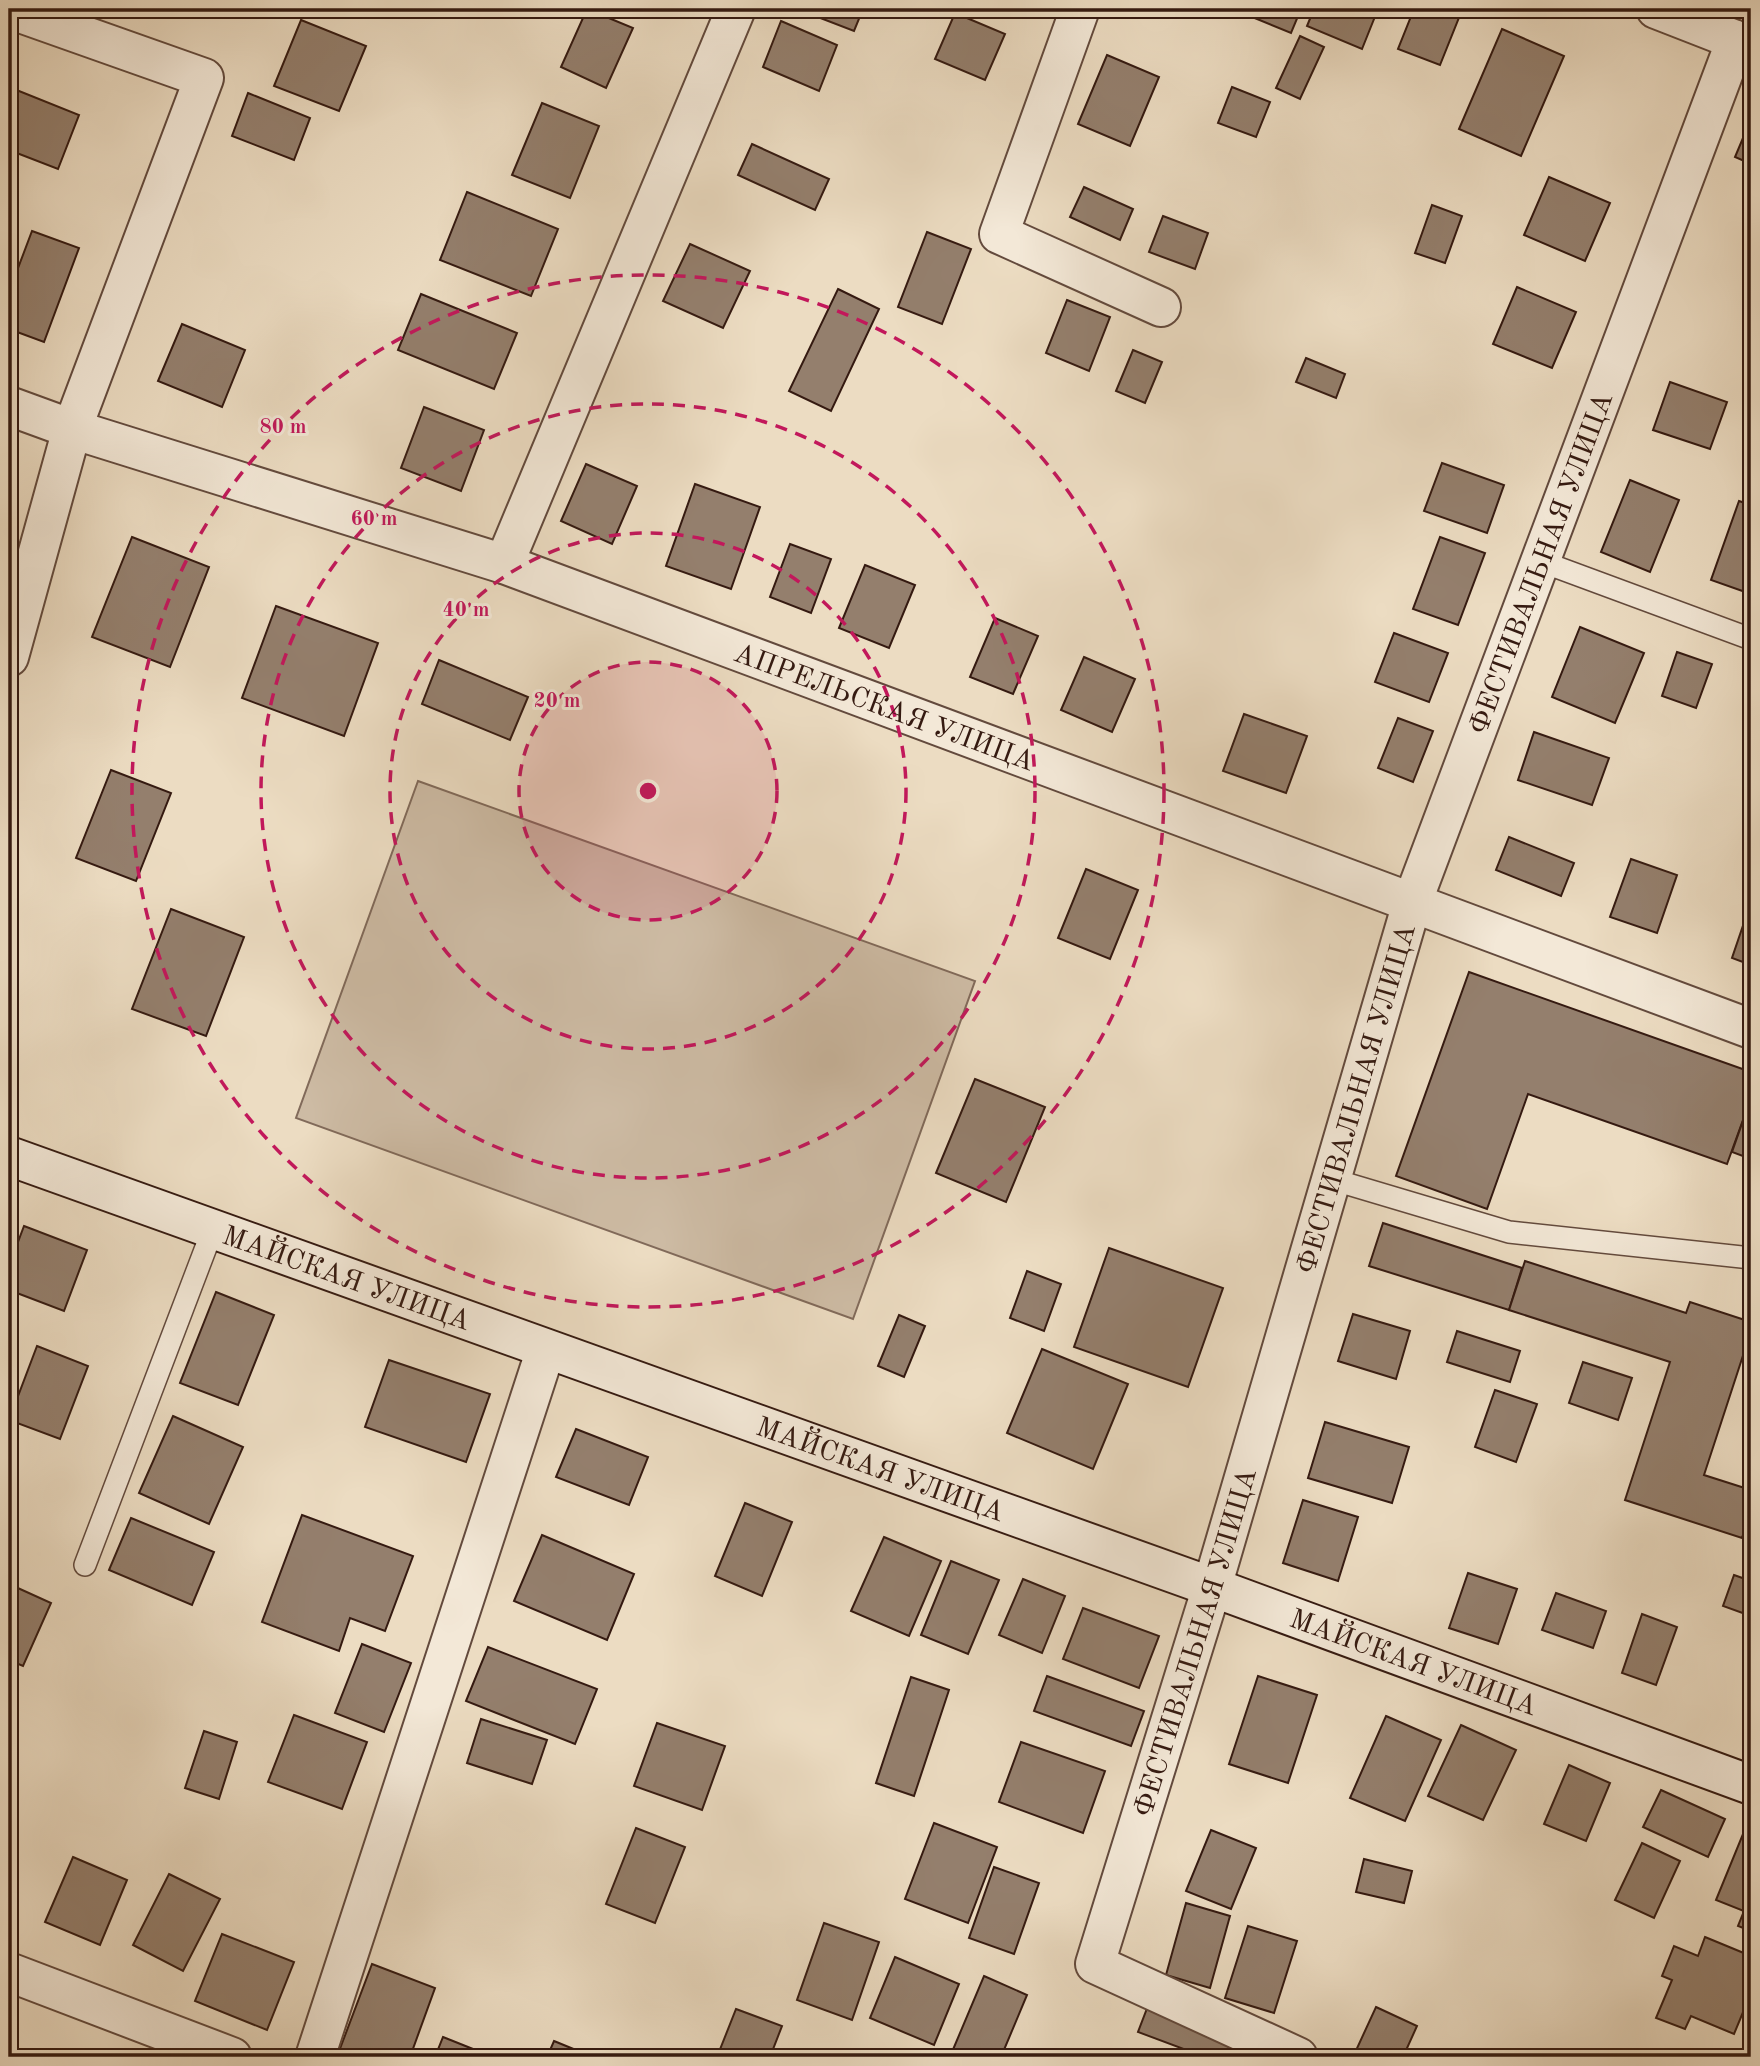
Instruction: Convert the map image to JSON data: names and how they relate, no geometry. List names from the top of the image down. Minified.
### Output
{"streets":{"street":["ФЕСТИВАЛЬНАЯ УЛИЦА","АПРЕЛЬСКАЯ УЛИЦА","МАЙСКАЯ УЛИЦА"]},"crossings":[["ФЕСТИВАЛЬНАЯ УЛИЦА","АПРЕЛЬСКАЯ УЛИЦА"],["ФЕСТИВАЛЬНАЯ УЛИЦА","МАЙСКАЯ УЛИЦА"]],"rings":["80 m","60 m","40 m","20 m"]}
